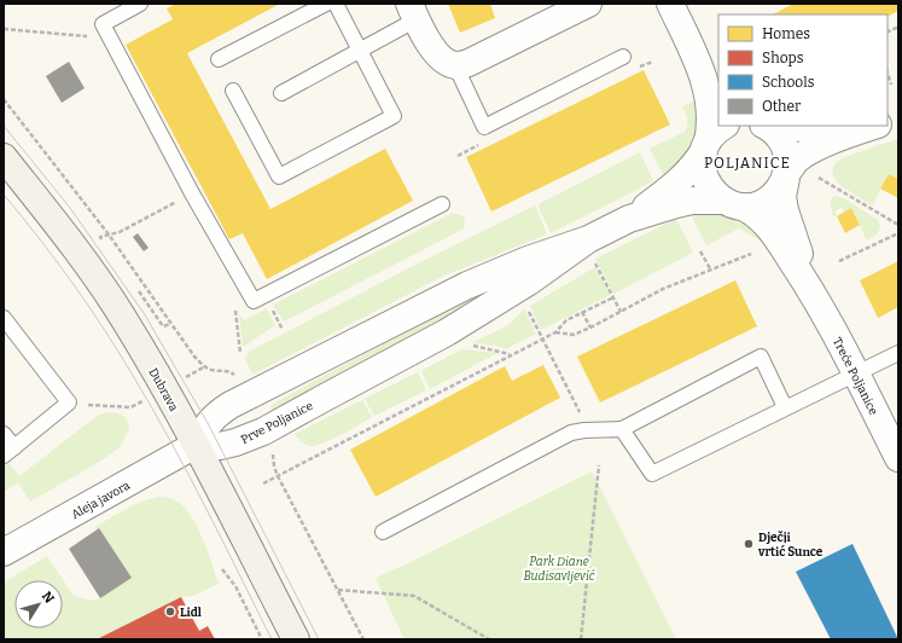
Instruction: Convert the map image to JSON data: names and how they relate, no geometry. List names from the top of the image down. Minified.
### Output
{"streets":{"main road":["Dubrava"],"street":["Treće Poljanice","Prve Poljanice","Aleja javora"]},"crossings":[["Treće Poljanice","Prve Poljanice"],["Dubrava","Prve Poljanice"],["Dubrava","Aleja javora"],["Prve Poljanice","Aleja javora"]],"districts":["POLJANICE"],"parks":["Park Diane Budisavljević"],"places":["Dječji vrtić Sunce","Lidl"],"legend":["Homes","Shops","Schools","Other"],"north":"top right"}
